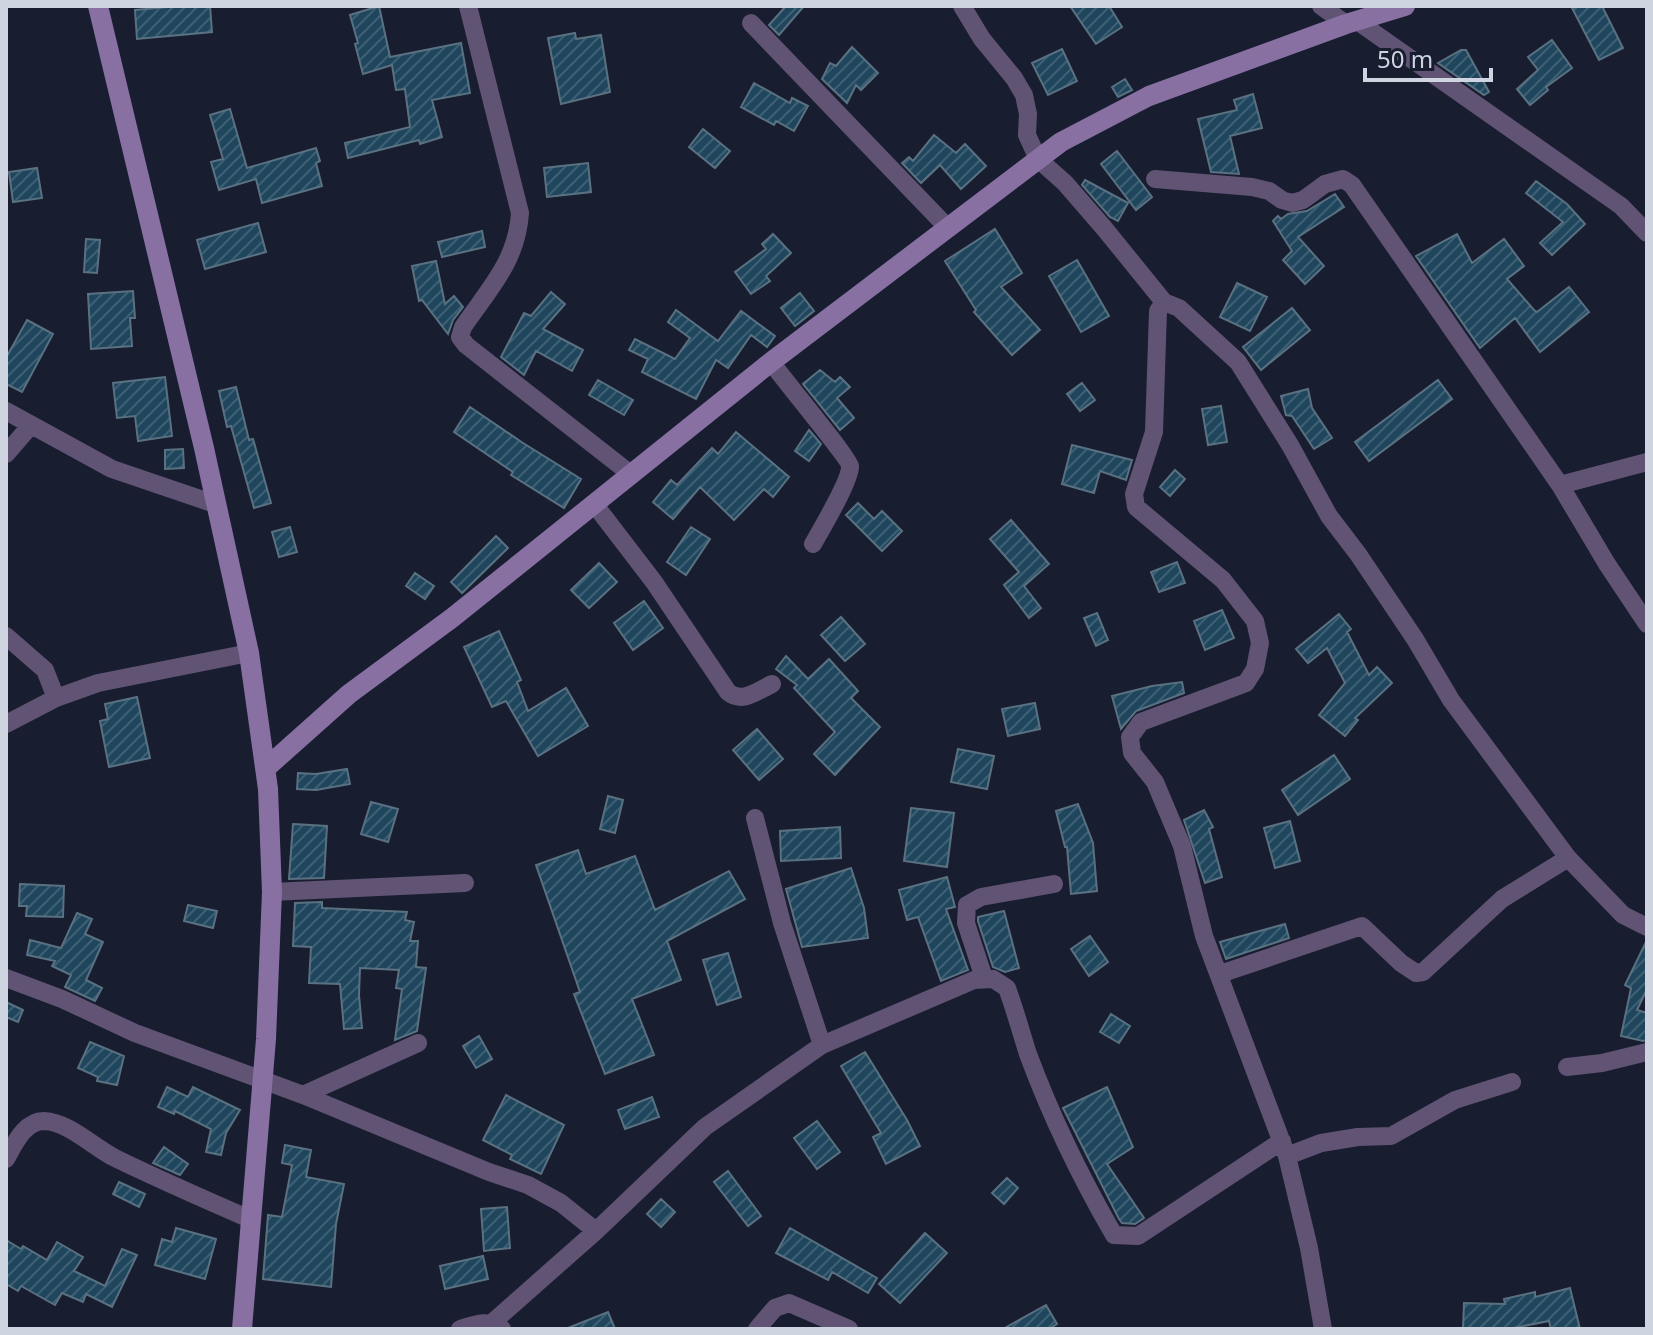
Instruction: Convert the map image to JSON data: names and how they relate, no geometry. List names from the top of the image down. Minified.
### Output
{"scale_bar":"50 m"}
